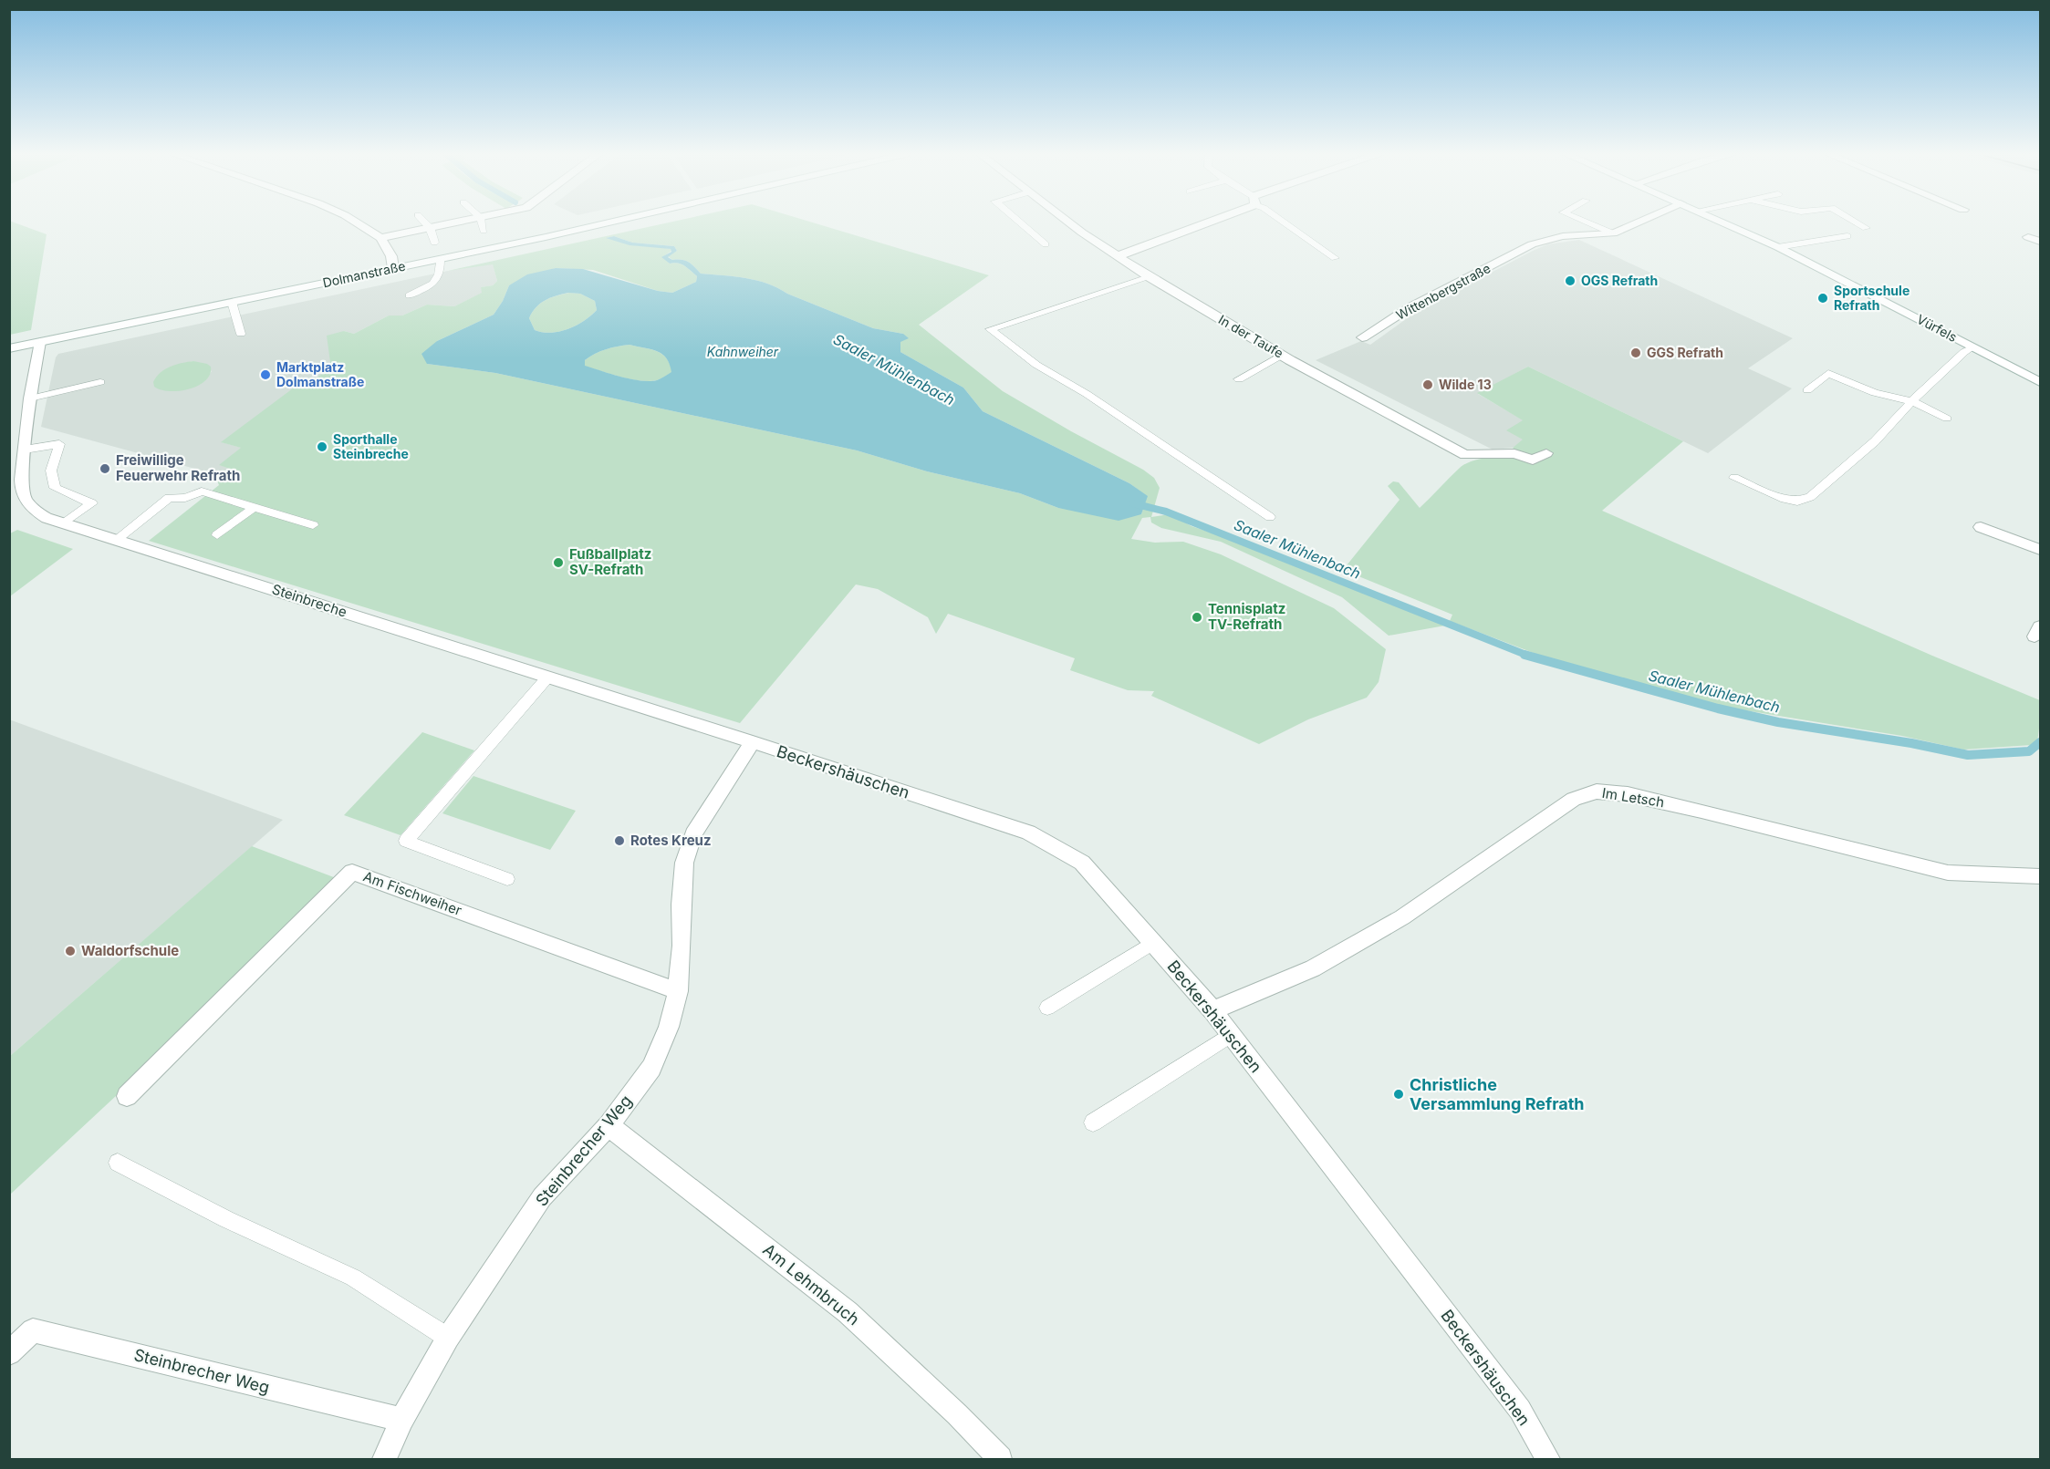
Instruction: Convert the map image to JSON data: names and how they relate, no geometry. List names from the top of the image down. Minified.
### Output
{"streets":{"street":["Dolmanstraße","Wittenbergstraße","Vürfels","In der Taufe","Steinbreche","Beckershäuschen","Im Letsch","Am Fischweiher","Steinbrecher Weg","Am Lehmbruch"]},"crossings":[["Dolmanstraße","Steinbreche"],["Steinbreche","Beckershäuschen"],["Steinbreche","Steinbrecher Weg"],["Beckershäuschen","Im Letsch"],["Beckershäuschen","Steinbrecher Weg"],["Am Fischweiher","Steinbrecher Weg"],["Steinbrecher Weg","Am Lehmbruch"]],"water":["Kahnweiher","Saaler Mühlenbach"],"places":["OGS Refrath","Sportschule Refrath","GGS Refrath","Marktplatz Dolmanstraße","Wilde 13","Sporthalle Steinbreche","Freiwillige Feuerwehr Refrath","Fußballplatz SV-Refrath","Tennisplatz TV-Refrath","Rotes Kreuz","Waldorfschule","Christliche Versammlung Refrath"]}
